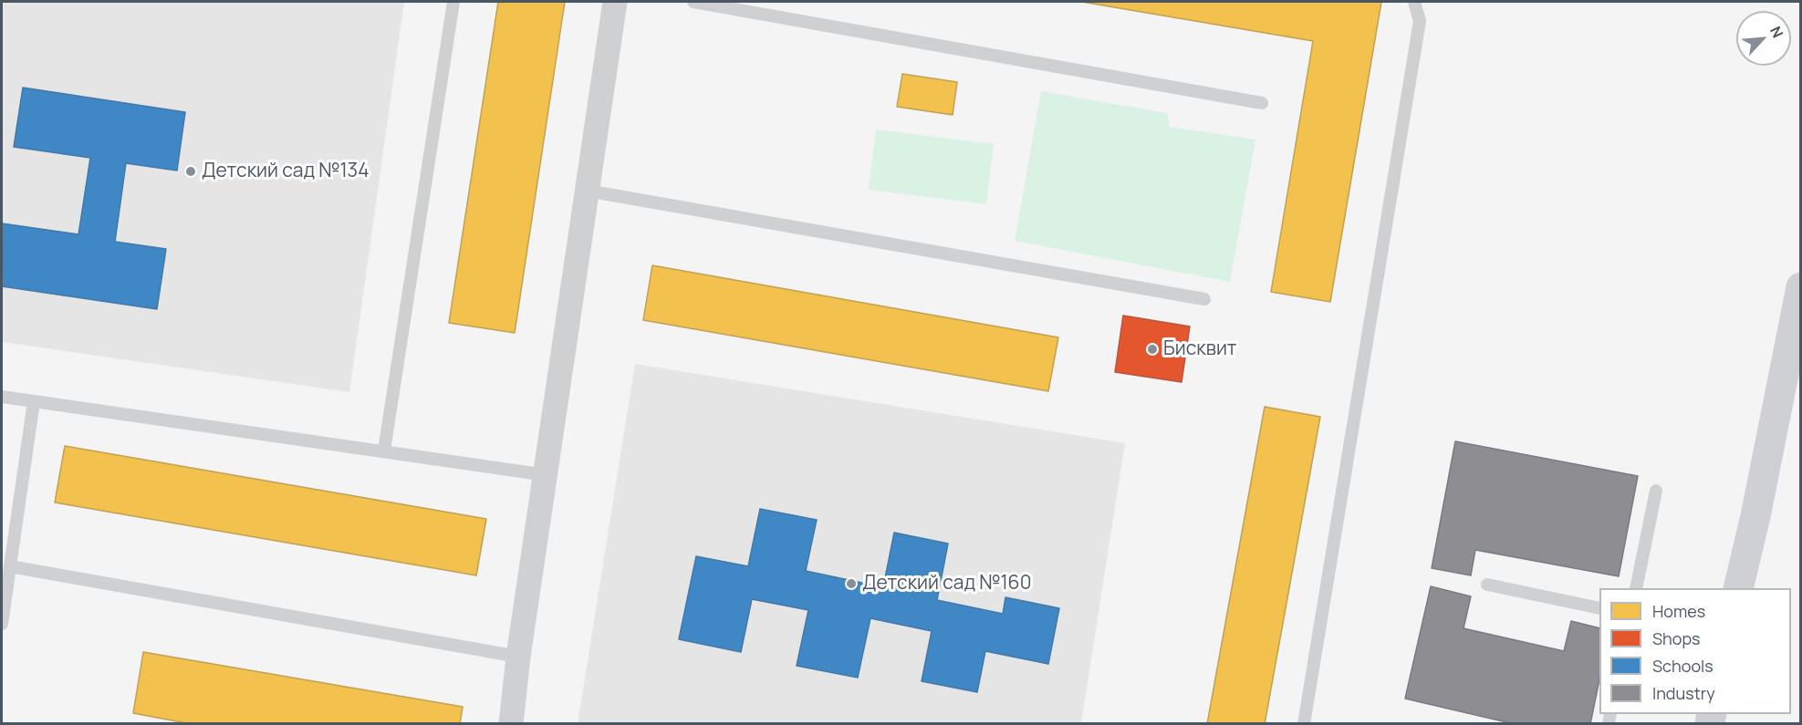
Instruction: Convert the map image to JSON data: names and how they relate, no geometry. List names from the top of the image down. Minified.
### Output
{"places":["Детский сад №134","Бисквит","Детский сад №160"],"legend":["Homes","Shops","Schools","Industry"],"north":"top right"}
